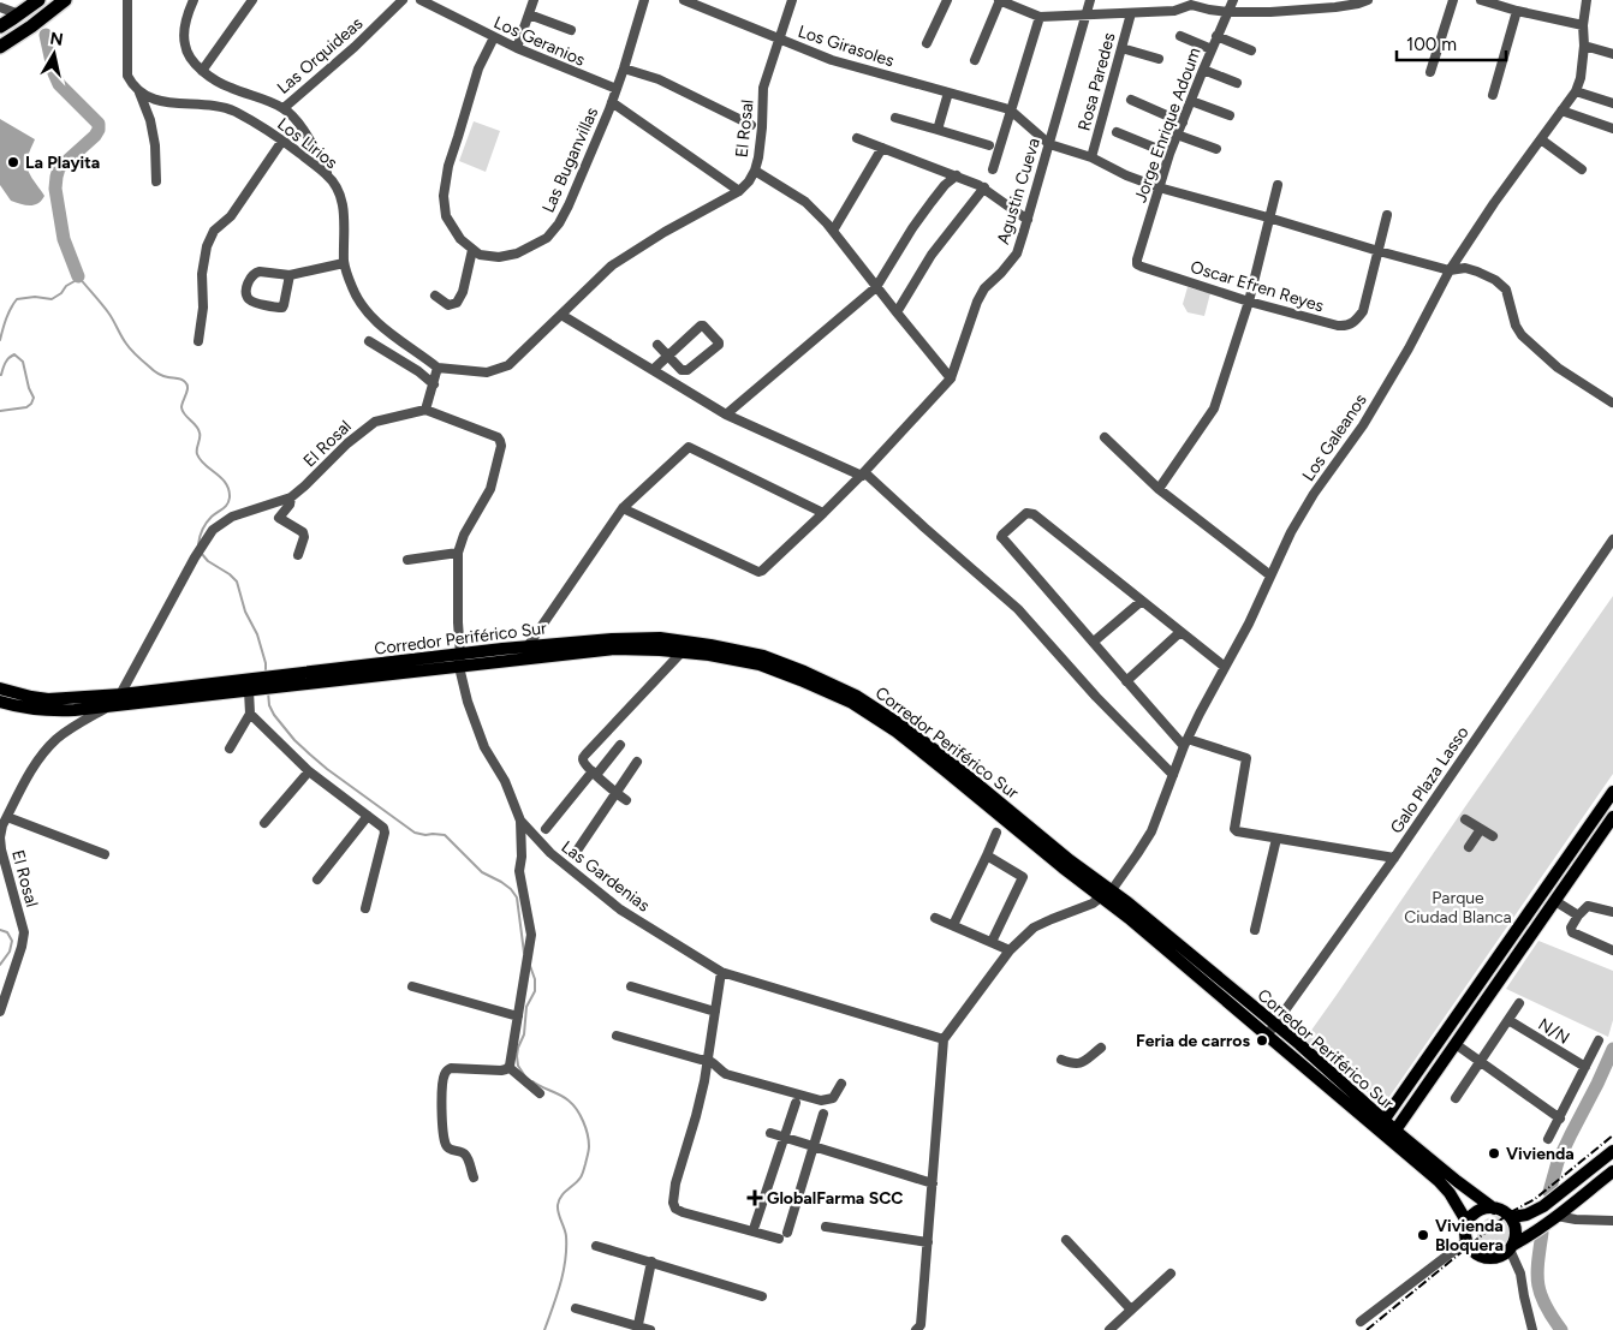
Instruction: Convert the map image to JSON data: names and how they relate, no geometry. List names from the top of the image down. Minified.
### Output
{"streets":{"main road":["Corredor Periférico Sur"],"street":["Los Geranios","Los Girasoles","Las Orquideas","Rosa Paredes","Jorge Enrique Adoum","El Rosal","Los Lirios","Las Buganvillas","Agustin Cueva","Oscar Efren Reyes","Los Galeanos","Galo Plaza Lasso","Las Gardenias","N/N"]},"crossings":[["Los Geranios","Las Buganvillas"],["Los Girasoles","El Rosal"],["Jorge Enrique Adoum","Oscar Efren Reyes"],["El Rosal","Los Lirios"],["El Rosal","Corredor Periférico Sur"],["Los Galeanos","Corredor Periférico Sur"],["Corredor Periférico Sur","Galo Plaza Lasso"],["Corredor Periférico Sur","Las Gardenias"]],"parks":["Parque Ciudad Blanca"],"places":{"other":["La Playita","Feria de carros","Vivienda","Vivienda Bloquera"],"health":["GlobalFarma SCC"]},"scale_bar":"100 m","north":"top"}
